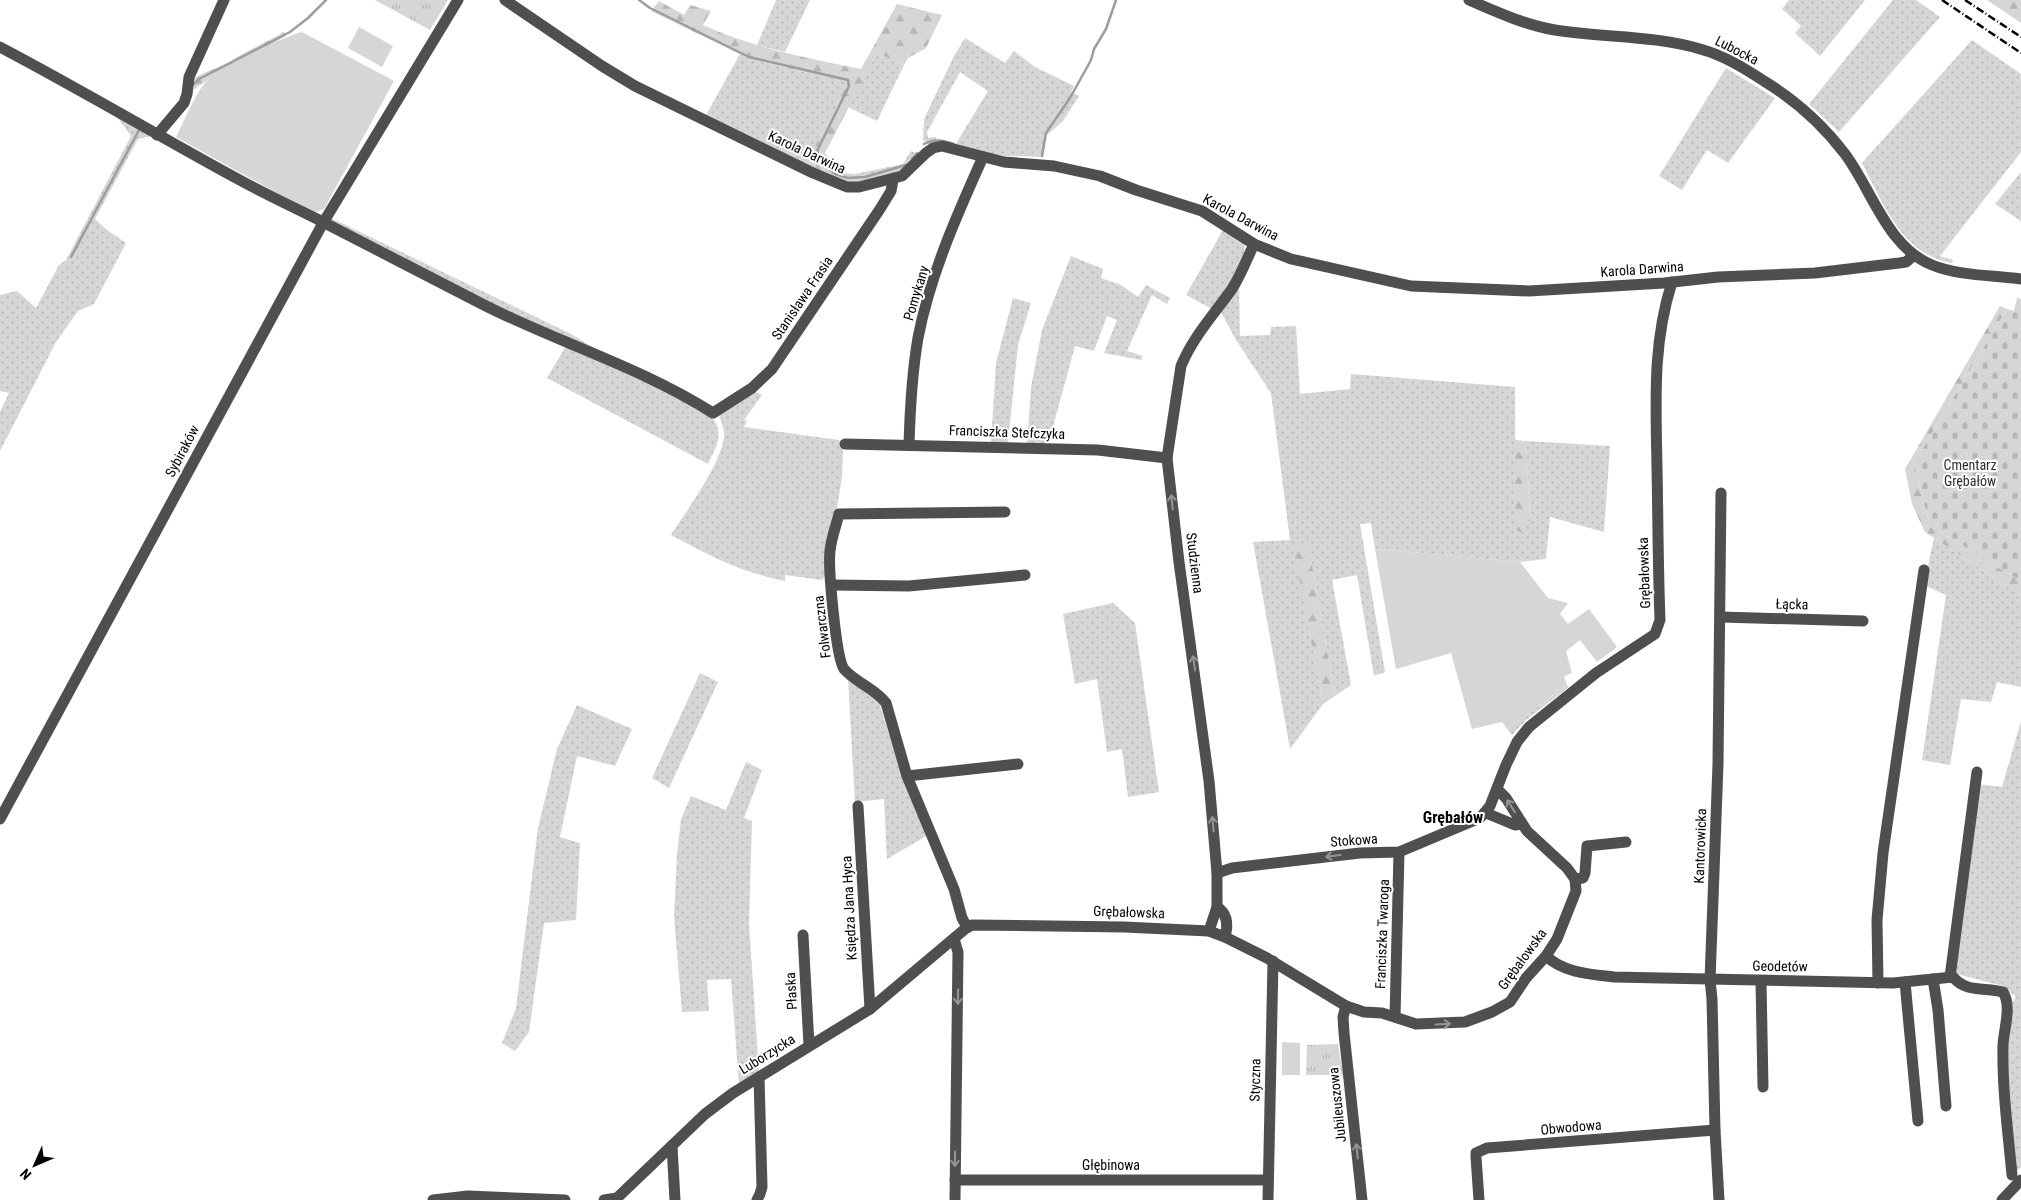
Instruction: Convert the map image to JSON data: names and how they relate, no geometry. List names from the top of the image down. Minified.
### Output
{"streets":{"street":["Lubocka","Karola Darwina","Pomykany","Stanisława Frasia","Franciszka Stefczyka","Sybiraków","Studzienna","Grębałowska","Łącka","Folwarczna","Stokowa","Kantorowicka","Księdza Jana Hyca","Franciszka Twaroga","Geodetów","Płaska","Luborzycka","Styczna","Jubileuszowa","Obwodowa","Głębinowa"]},"crossings":[["Lubocka","Karola Darwina"],["Karola Darwina","Pomykany"],["Karola Darwina","Stanisława Frasia"],["Karola Darwina","Studzienna"],["Karola Darwina","Grębałowska"],["Pomykany","Franciszka Stefczyka"],["Stanisława Frasia","Sybiraków"],["Franciszka Stefczyka","Studzienna"],["Studzienna","Grębałowska"],["Studzienna","Stokowa"],["Grębałowska","Folwarczna"],["Grębałowska","Stokowa"],["Grębałowska","Franciszka Twaroga"],["Grębałowska","Geodetów"],["Grębałowska","Styczna"],["Grębałowska","Jubileuszowa"],["Łącka","Kantorowicka"],["Stokowa","Franciszka Twaroga"],["Kantorowicka","Geodetów"],["Kantorowicka","Obwodowa"],["Księdza Jana Hyca","Luborzycka"],["Płaska","Luborzycka"],["Styczna","Głębinowa"]],"one_way":["Studzienna","Stokowa","Jubileuszowa"],"districts":["Grębałów"],"parks":["Cmentarz Grębałów"],"north":"bottom left"}
